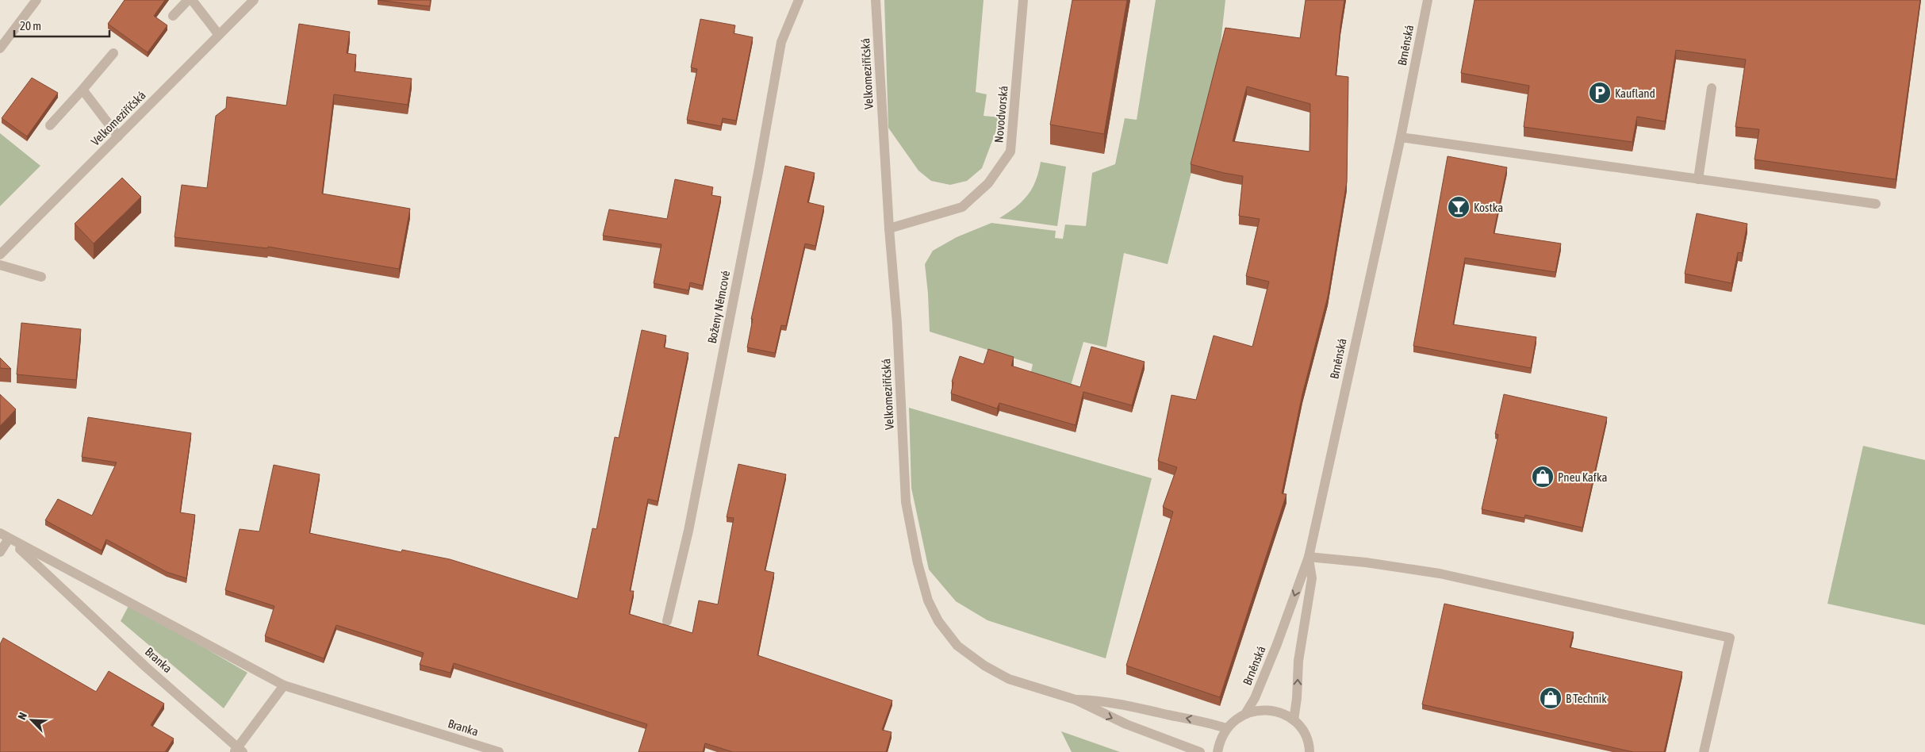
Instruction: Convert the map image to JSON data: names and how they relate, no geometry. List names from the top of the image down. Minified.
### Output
{"streets":{"street":["Brněnská","Velkomeziříčská","Novodvorská","Boženy Němcové","Branka"]},"crossings":[["Velkomeziříčská","Novodvorská"]],"places":{"parking":["Kaufland"],"bar":["Kostka"],"shop":["Pneu Kafka","B Technik"]},"scale_bar":"20 m","north":"top left"}
